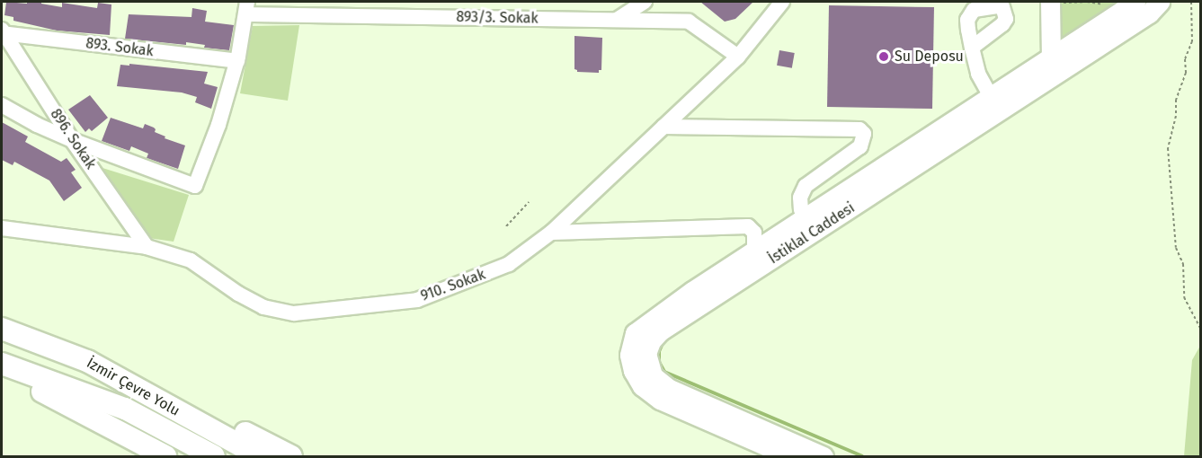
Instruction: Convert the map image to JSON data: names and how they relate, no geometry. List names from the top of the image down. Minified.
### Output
{"streets":{"highway":["İzmir Çevre Yolu"],"main road":["İstiklal Caddesi"],"street":["893/3. Sokak","893. Sokak","896. Sokak","910. Sokak"]},"crossings":[["893/3. Sokak","910. Sokak"],["893. Sokak","896. Sokak"],["896. Sokak","910. Sokak"]],"places":["Su Deposu"]}
